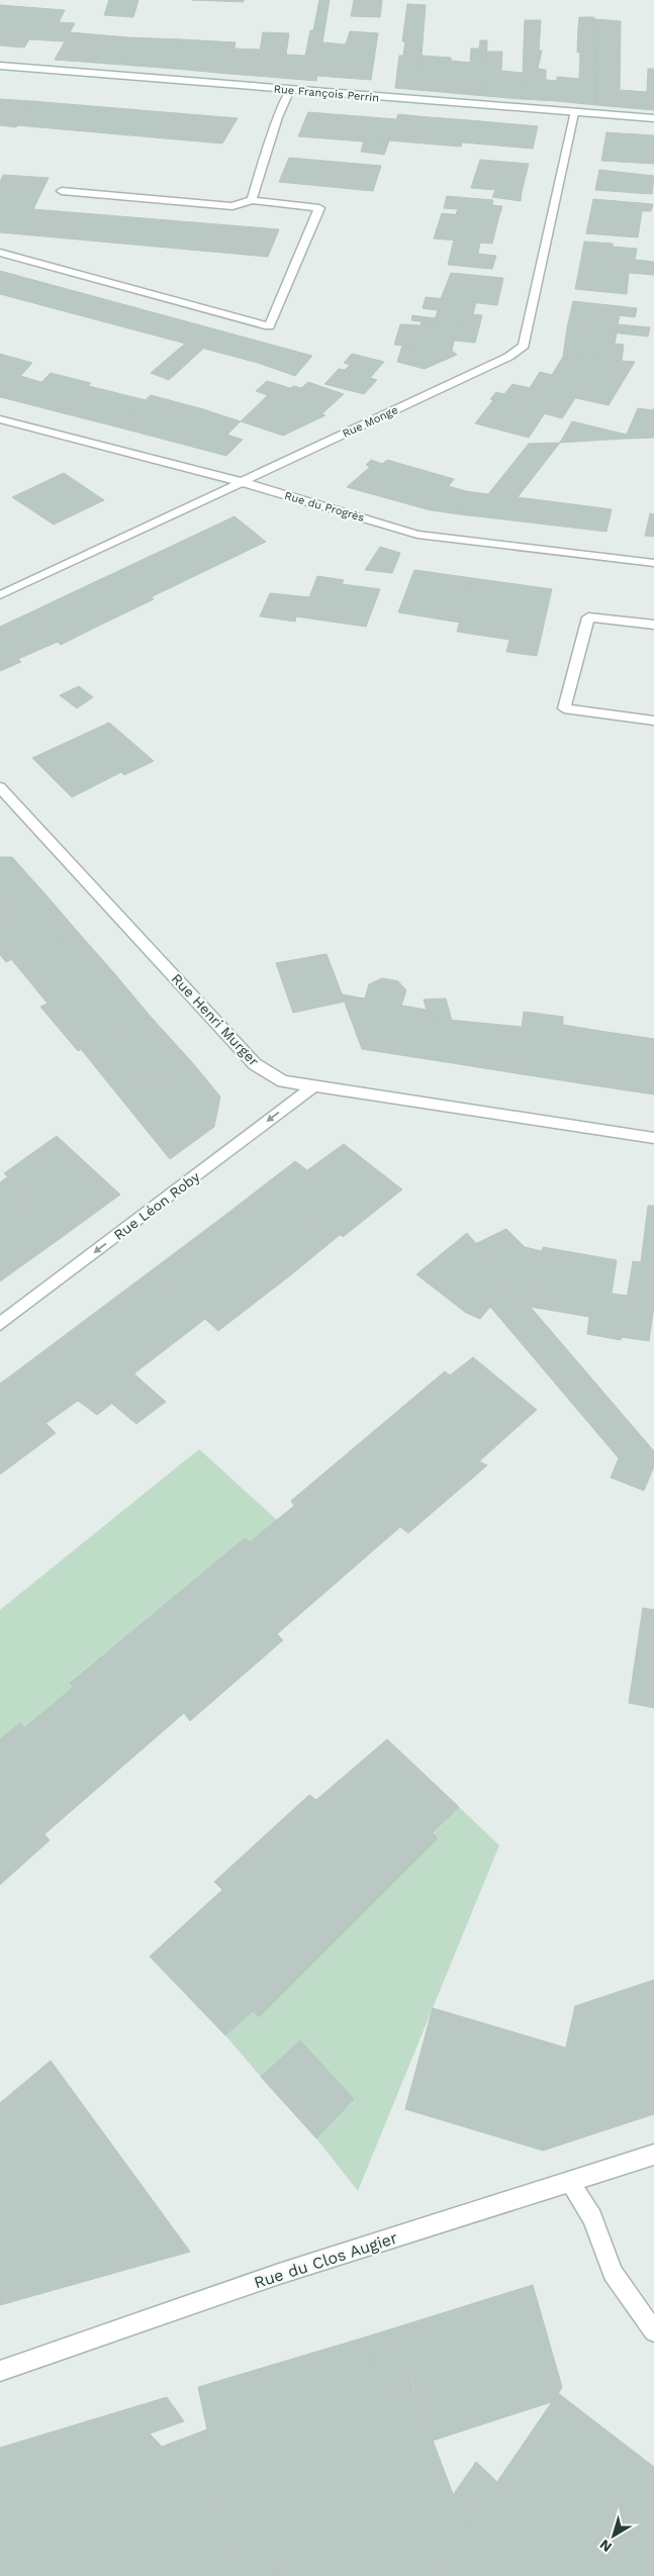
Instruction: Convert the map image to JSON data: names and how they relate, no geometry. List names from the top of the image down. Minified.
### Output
{"streets":{"street":["Rue François Perrin","Rue Monge","Rue du Progrès","Rue Henri Murger","Rue Léon Roby","Rue du Clos Augier"]},"crossings":[["Rue François Perrin","Rue Monge"],["Rue Monge","Rue du Progrès"],["Rue Henri Murger","Rue Léon Roby"]],"one_way":["Rue Léon Roby"],"north":"bottom left"}
